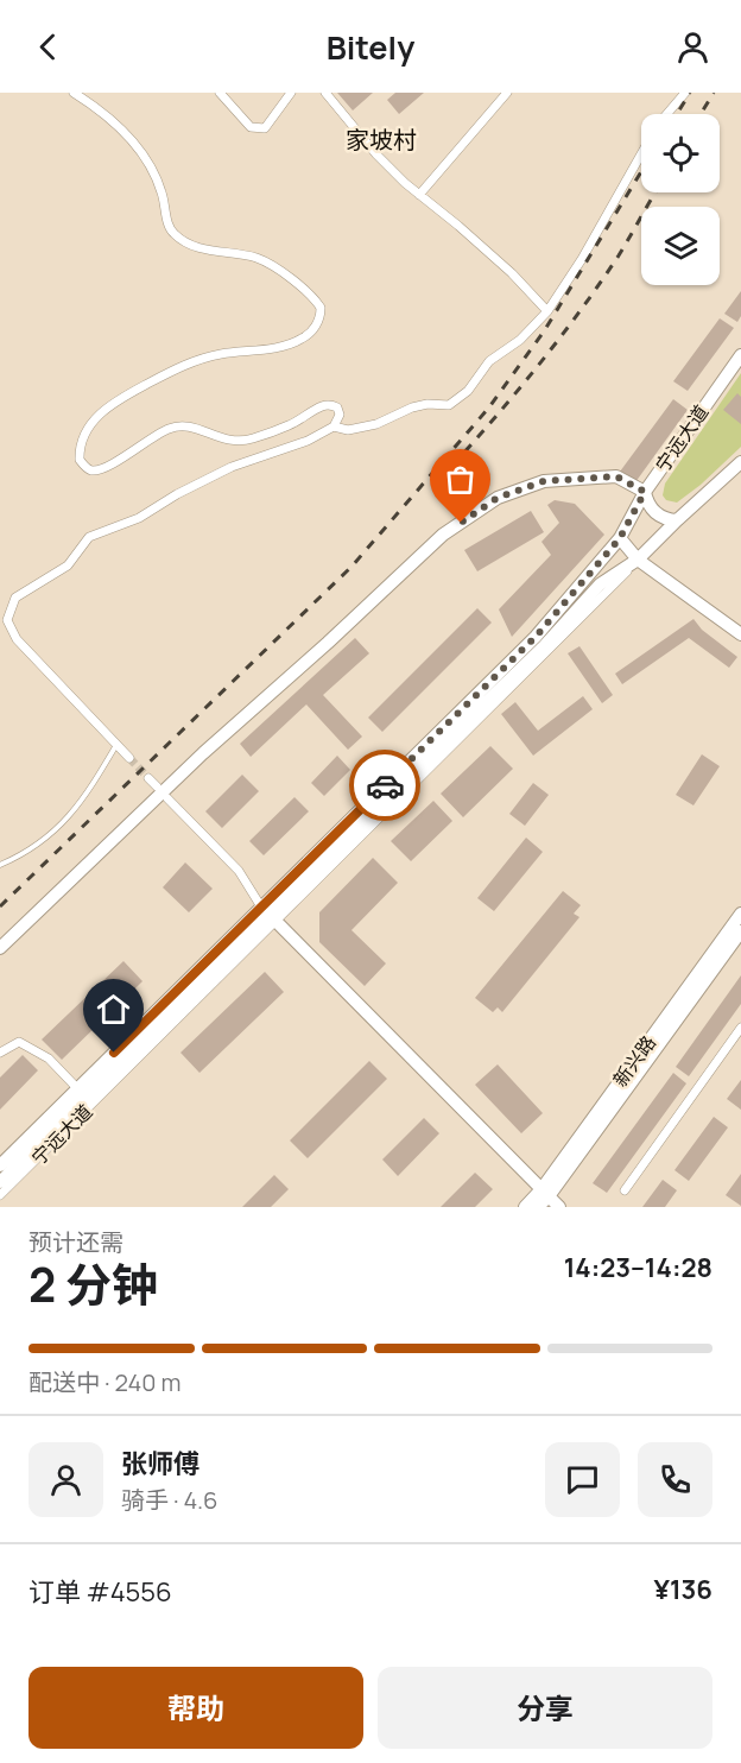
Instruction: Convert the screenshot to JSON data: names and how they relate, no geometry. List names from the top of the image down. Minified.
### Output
{"streets":{"main road":["宁远大道","新兴路"]},"districts":["家坡村"],"page":{"header":"Bitely","heading":["2 分钟","预计还需","14:23–14:28"],"panel":["张师傅","骑手 · 4.6","订单 #4556","¥136"],"bar":"配送中 · 240 m","buttons":["帮助","分享"]}}
